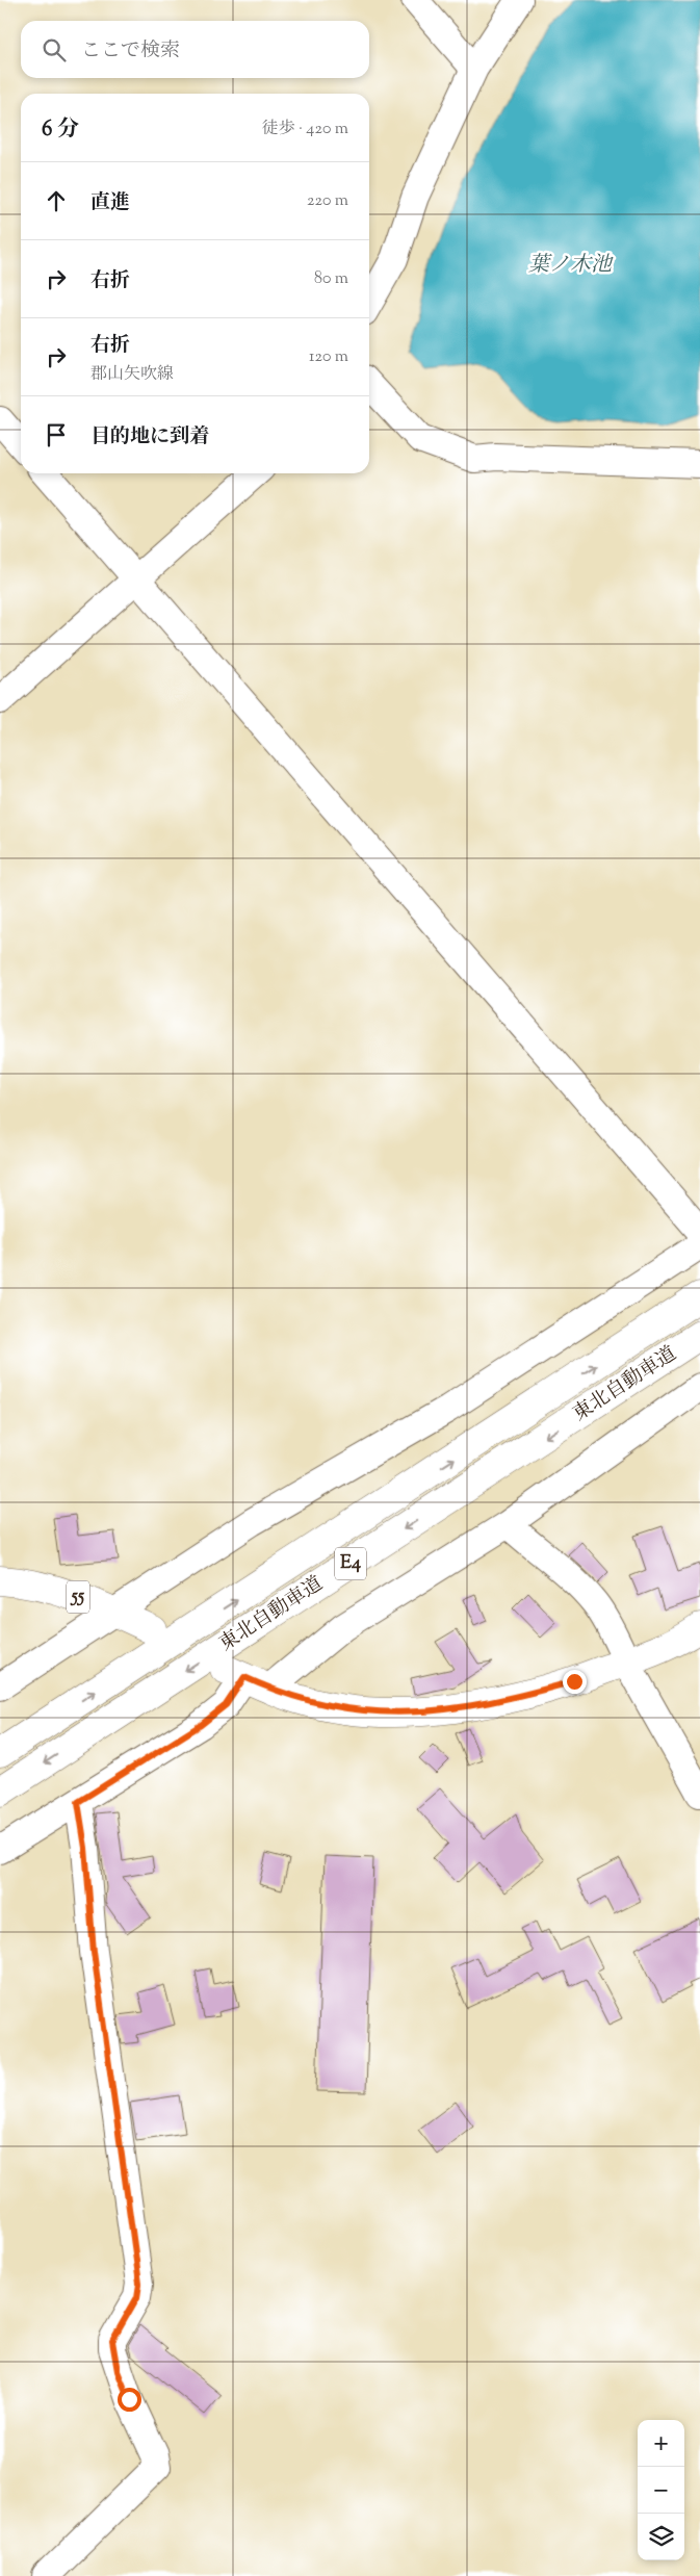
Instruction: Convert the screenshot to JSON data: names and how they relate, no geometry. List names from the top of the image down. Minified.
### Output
{"streets":{"main road":["東北自動車道","E4","55"]},"water":["葉ノ木池"],"page":{"search":"ここで検索","heading":["6 分","徒歩 · 420 m"],"list":[["直進","220 m"],["右折","80 m"],["右折","郡山矢吹線","120 m"],"目的地に到着"],"map_buttons":["+","−"]}}
